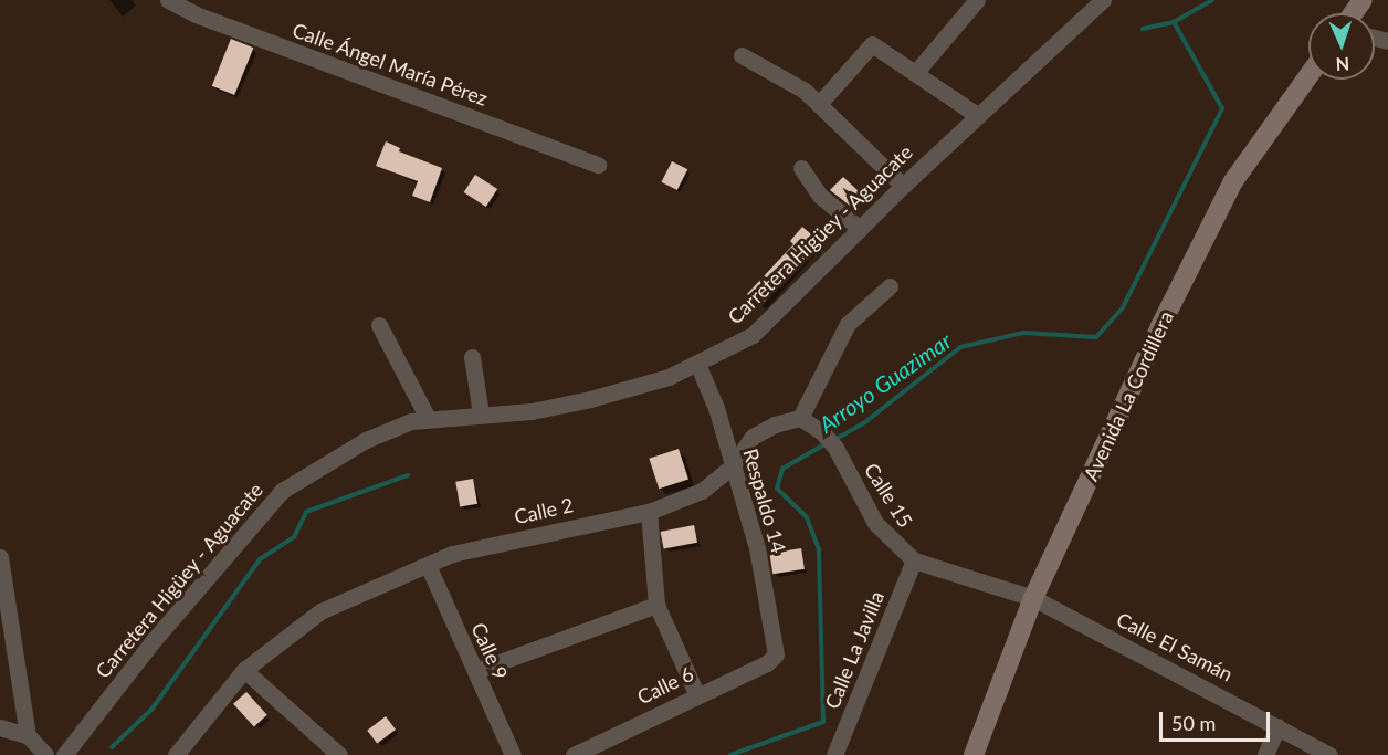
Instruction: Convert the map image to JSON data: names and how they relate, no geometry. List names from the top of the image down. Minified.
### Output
{"streets":{"main road":["Avenida La Cordillera"],"street":["Calle Ángel María Pérez","Carretera Higüey - Aguacate","Calle 15","Respaldo 14","Calle 2","Calle El Samán","Calle La Javilla","Calle 9","Calle 6"]},"crossings":[["Carretera Higüey - Aguacate","Respaldo 14"],["Avenida La Cordillera","Calle 15"],["Avenida La Cordillera","Calle El Samán"],["Calle 15","Calle 2"],["Calle 15","Calle El Samán"],["Calle 15","Calle La Javilla"],["Respaldo 14","Calle 2"],["Respaldo 14","Calle 6"],["Calle 2","Calle 9"]],"water":["Arroyo Guazimar"],"scale_bar":"50 m","north":"bottom"}
